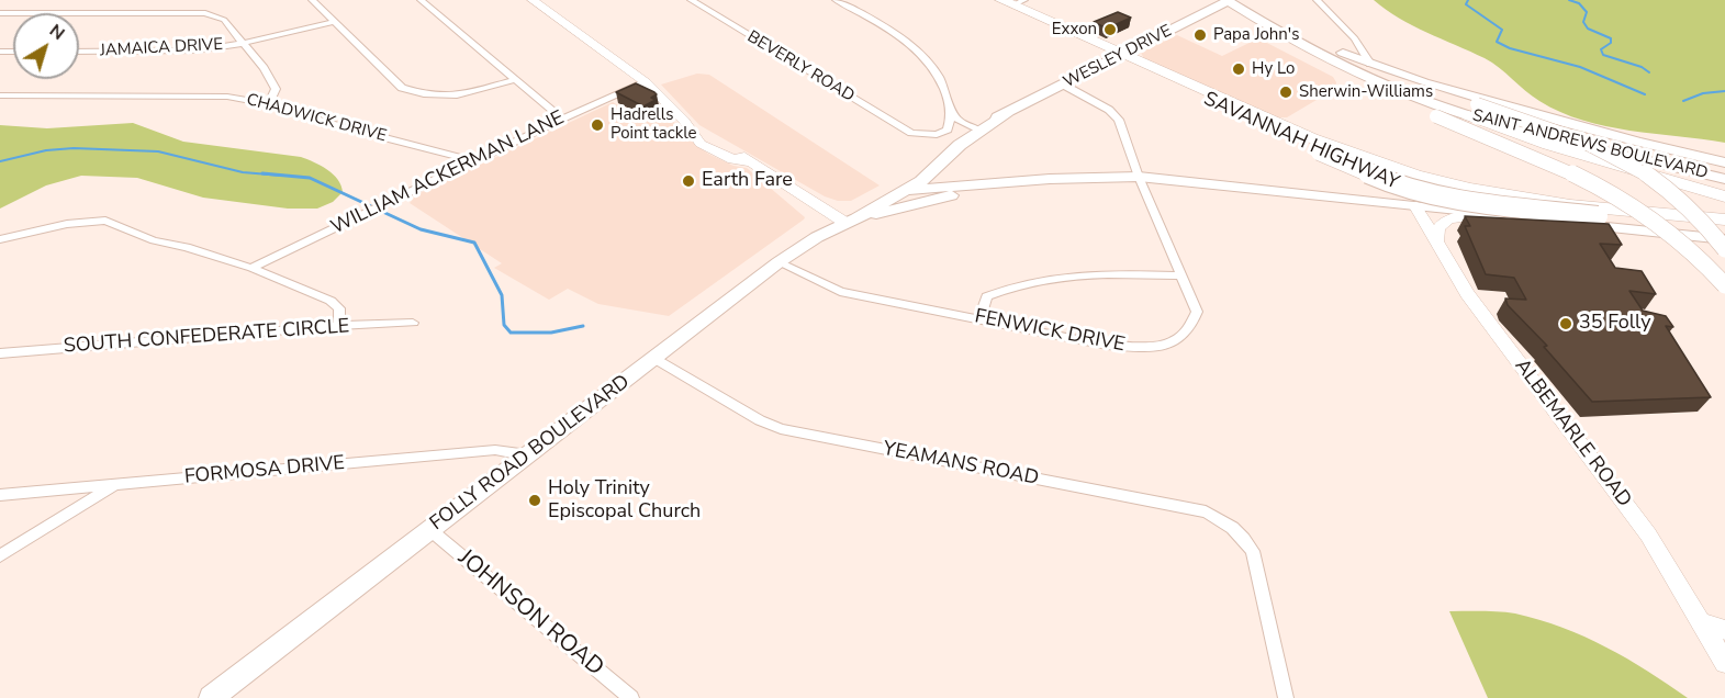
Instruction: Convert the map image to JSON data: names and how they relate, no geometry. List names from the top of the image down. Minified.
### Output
{"streets":{"highway":["SAVANNAH HIGHWAY"],"main road":["WESLEY DRIVE","SAINT ANDREWS BOULEVARD","FOLLY ROAD BOULEVARD"],"street":["JAMAICA DRIVE","BEVERLY ROAD","CHADWICK DRIVE","WILLIAM ACKERMAN LANE","FENWICK DRIVE","SOUTH CONFEDERATE CIRCLE","ALBEMARLE ROAD","YEAMANS ROAD","FORMOSA DRIVE","JOHNSON ROAD"]},"crossings":[["WESLEY DRIVE","SAVANNAH HIGHWAY"],["WESLEY DRIVE","SAINT ANDREWS BOULEVARD"],["WESLEY DRIVE","FENWICK DRIVE"],["WESLEY DRIVE","FOLLY ROAD BOULEVARD"],["CHADWICK DRIVE","WILLIAM ACKERMAN LANE"],["SAVANNAH HIGHWAY","FOLLY ROAD BOULEVARD"],["FENWICK DRIVE","FOLLY ROAD BOULEVARD"],["ALBEMARLE ROAD","FOLLY ROAD BOULEVARD"],["FOLLY ROAD BOULEVARD","YEAMANS ROAD"],["FOLLY ROAD BOULEVARD","FORMOSA DRIVE"],["FOLLY ROAD BOULEVARD","JOHNSON ROAD"]],"places":["Exxon","Papa John's","Hy Lo","Sherwin-Williams","Hadrells Point tackle","Earth Fare","35 Folly","Holy Trinity Episcopal Church"],"north":"top right"}
